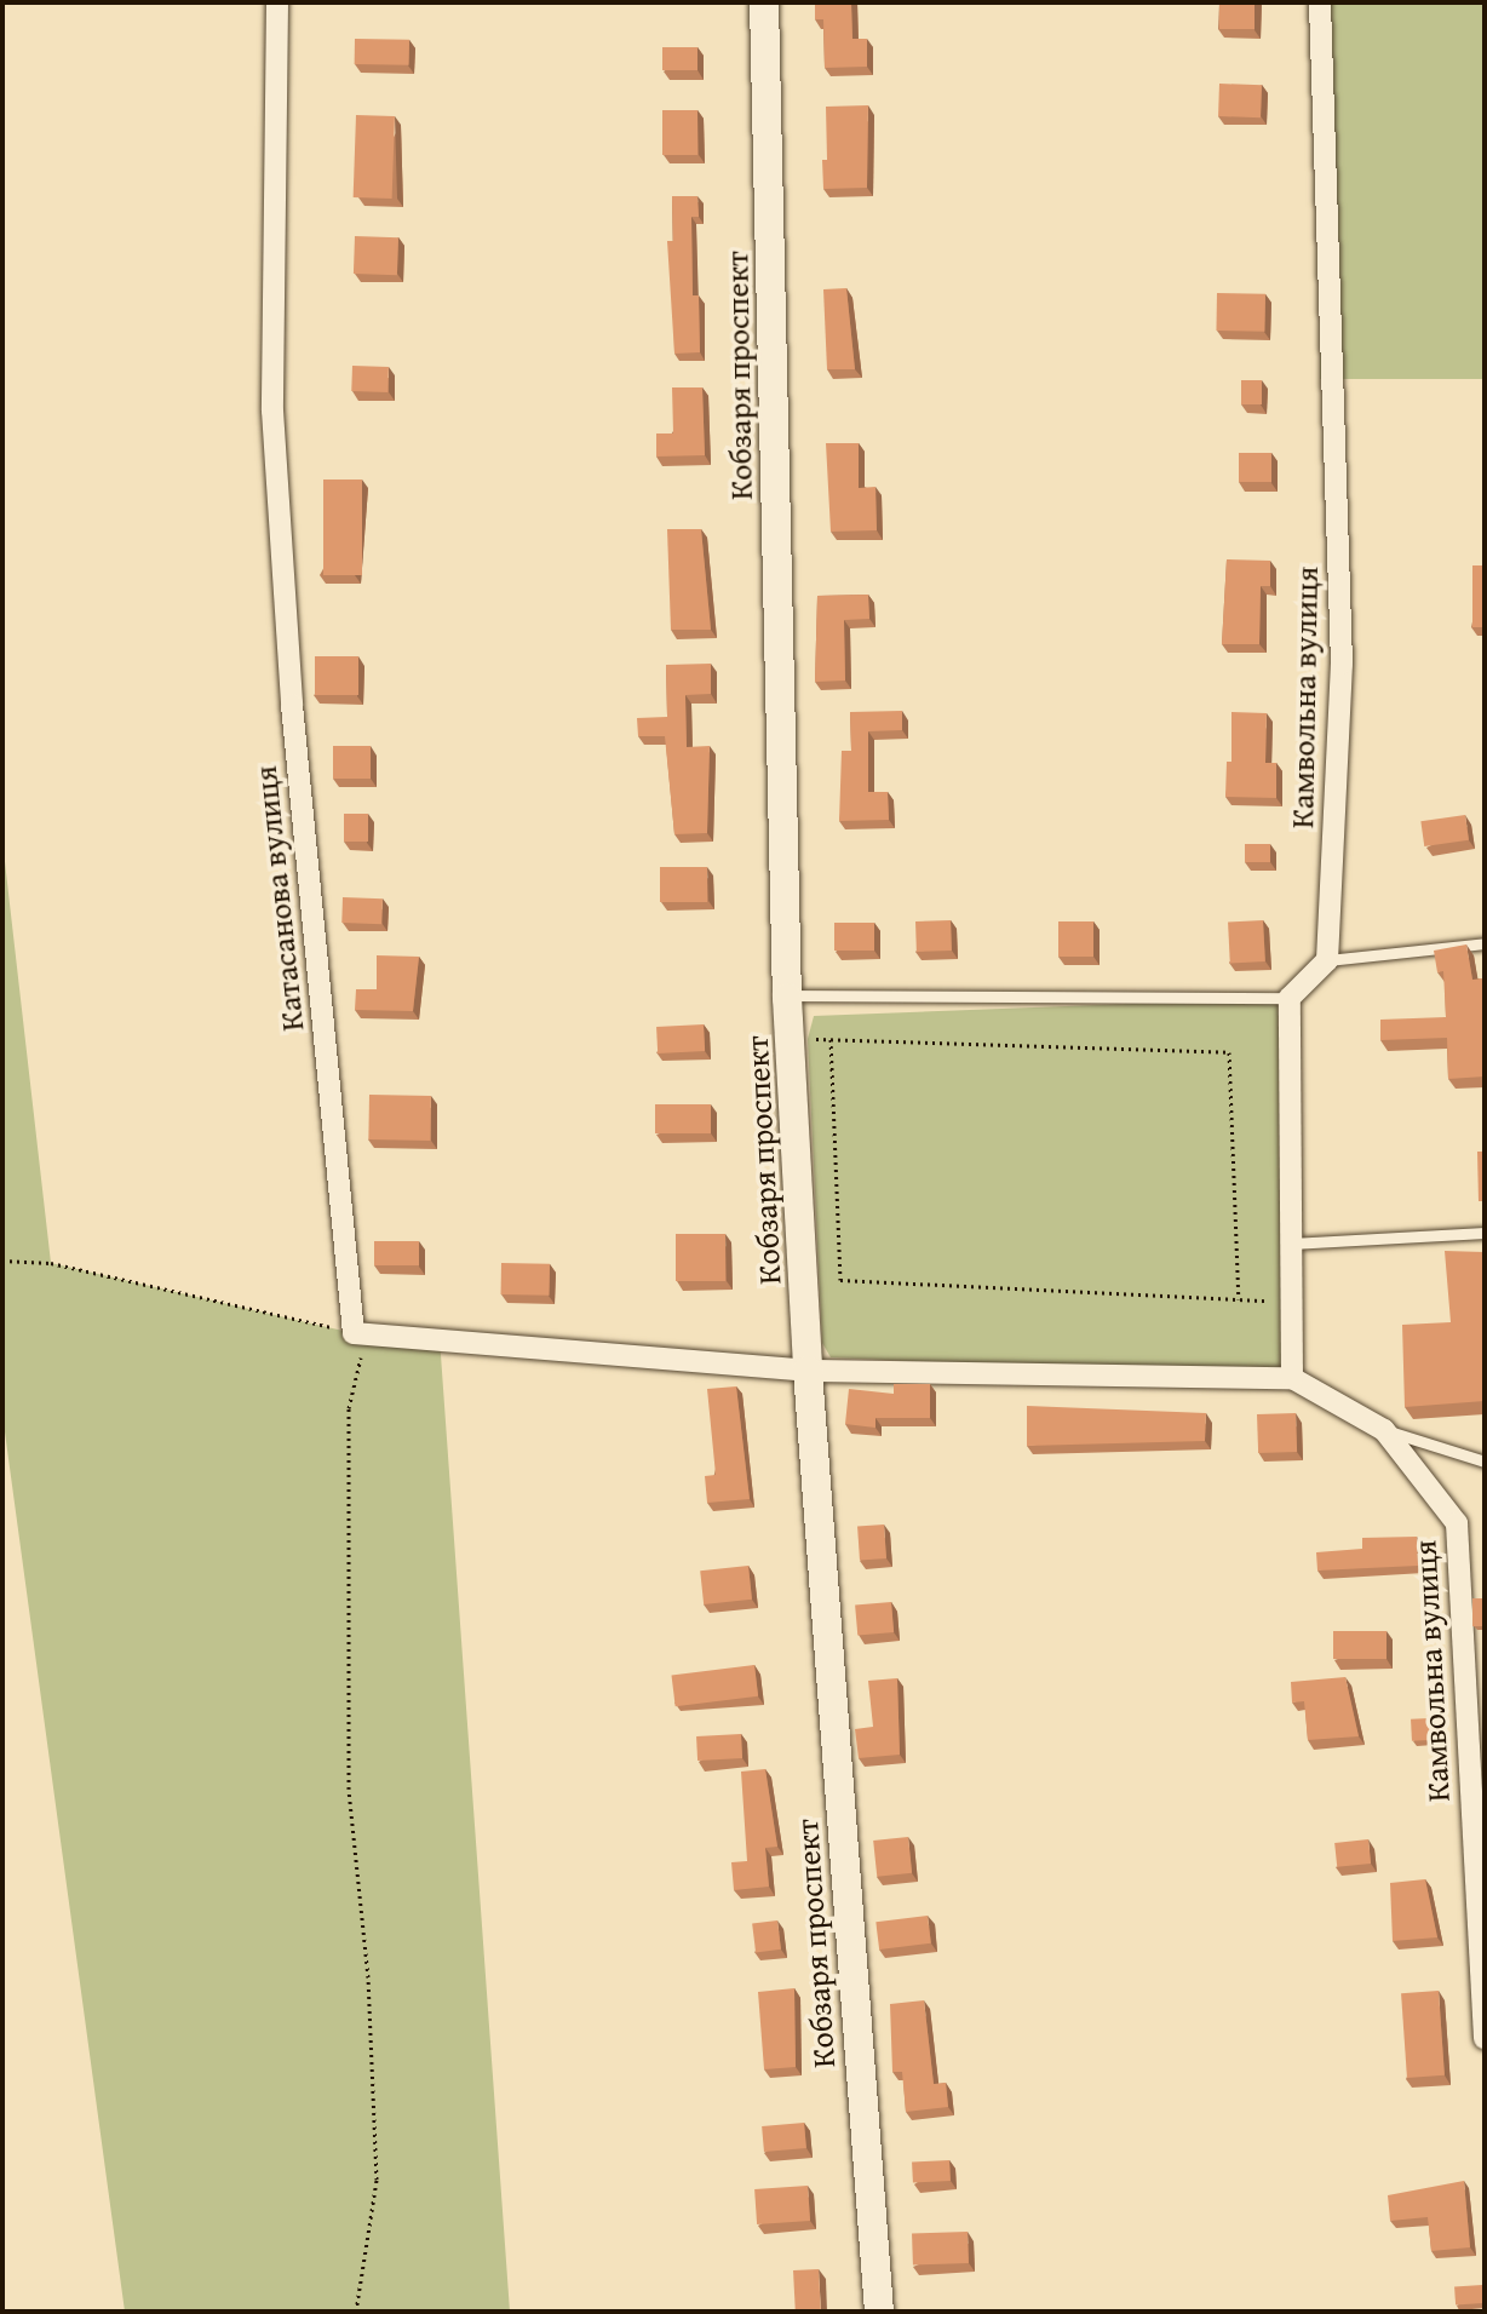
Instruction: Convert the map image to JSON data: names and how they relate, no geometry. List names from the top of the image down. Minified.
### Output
{"streets":{"main road":["Кобзаря проспект"],"street":["Камвольна вулиця","Катасанова вулиця"]},"crossings":[["Кобзаря проспект","Камвольна вулиця"]]}
